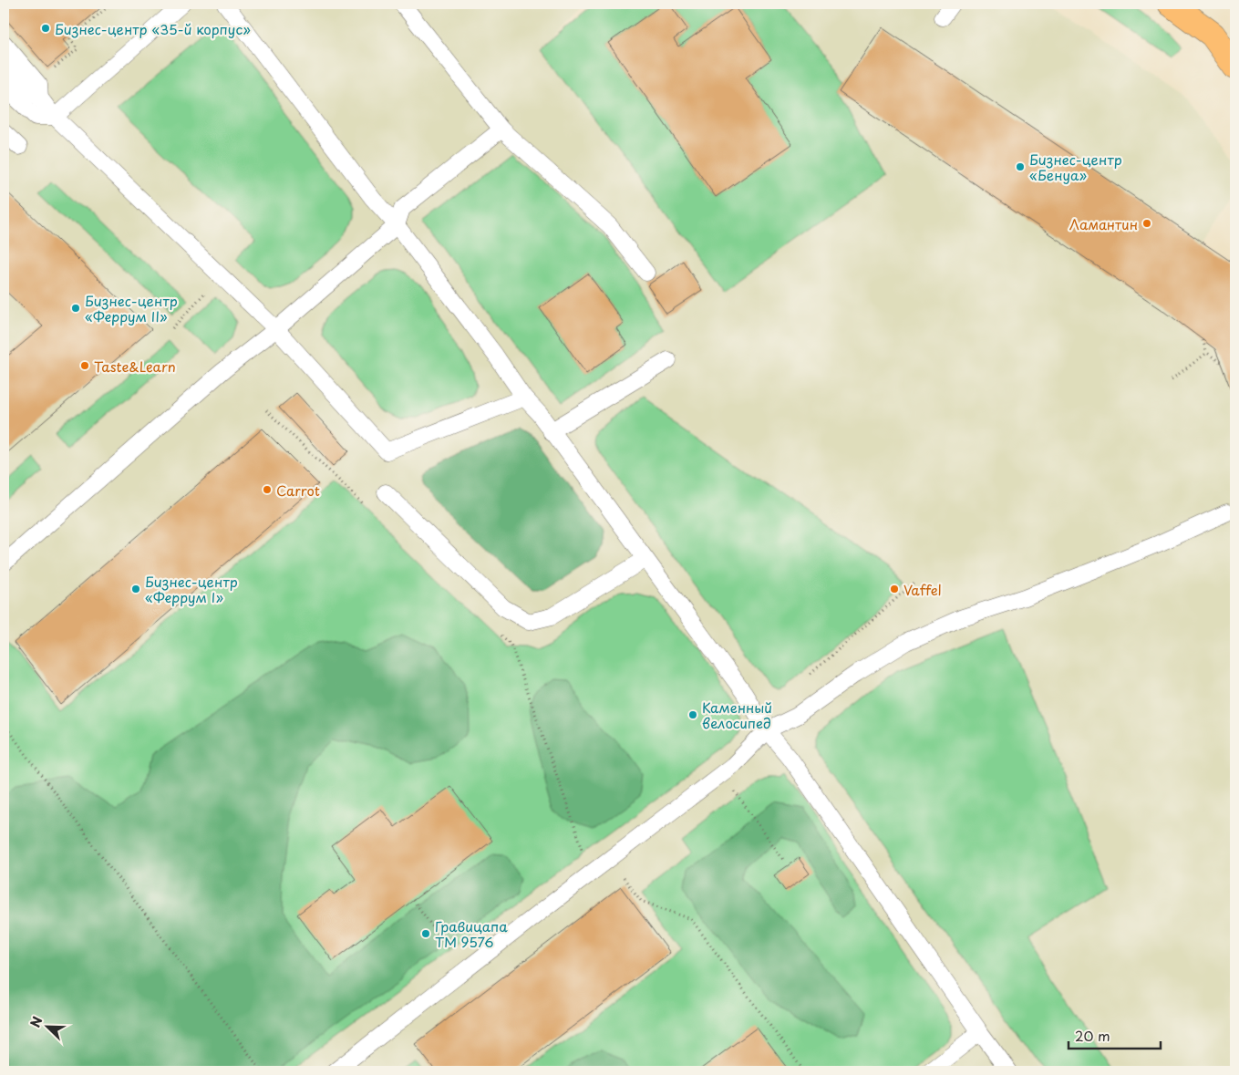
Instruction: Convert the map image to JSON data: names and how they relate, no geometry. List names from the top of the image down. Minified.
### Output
{"places":["Бизнес-центр «35-й корпус»","Бизнес-центр «Бенуа»","Ламантин","Бизнес-центр «Феррум II»","Taste&Learn","Carrot","Бизнес-центр «Феррум I»","Vaffel","Каменный велосипед","Гравицапа ТМ 9576"],"scale_bar":"20 m","north":"top left"}
